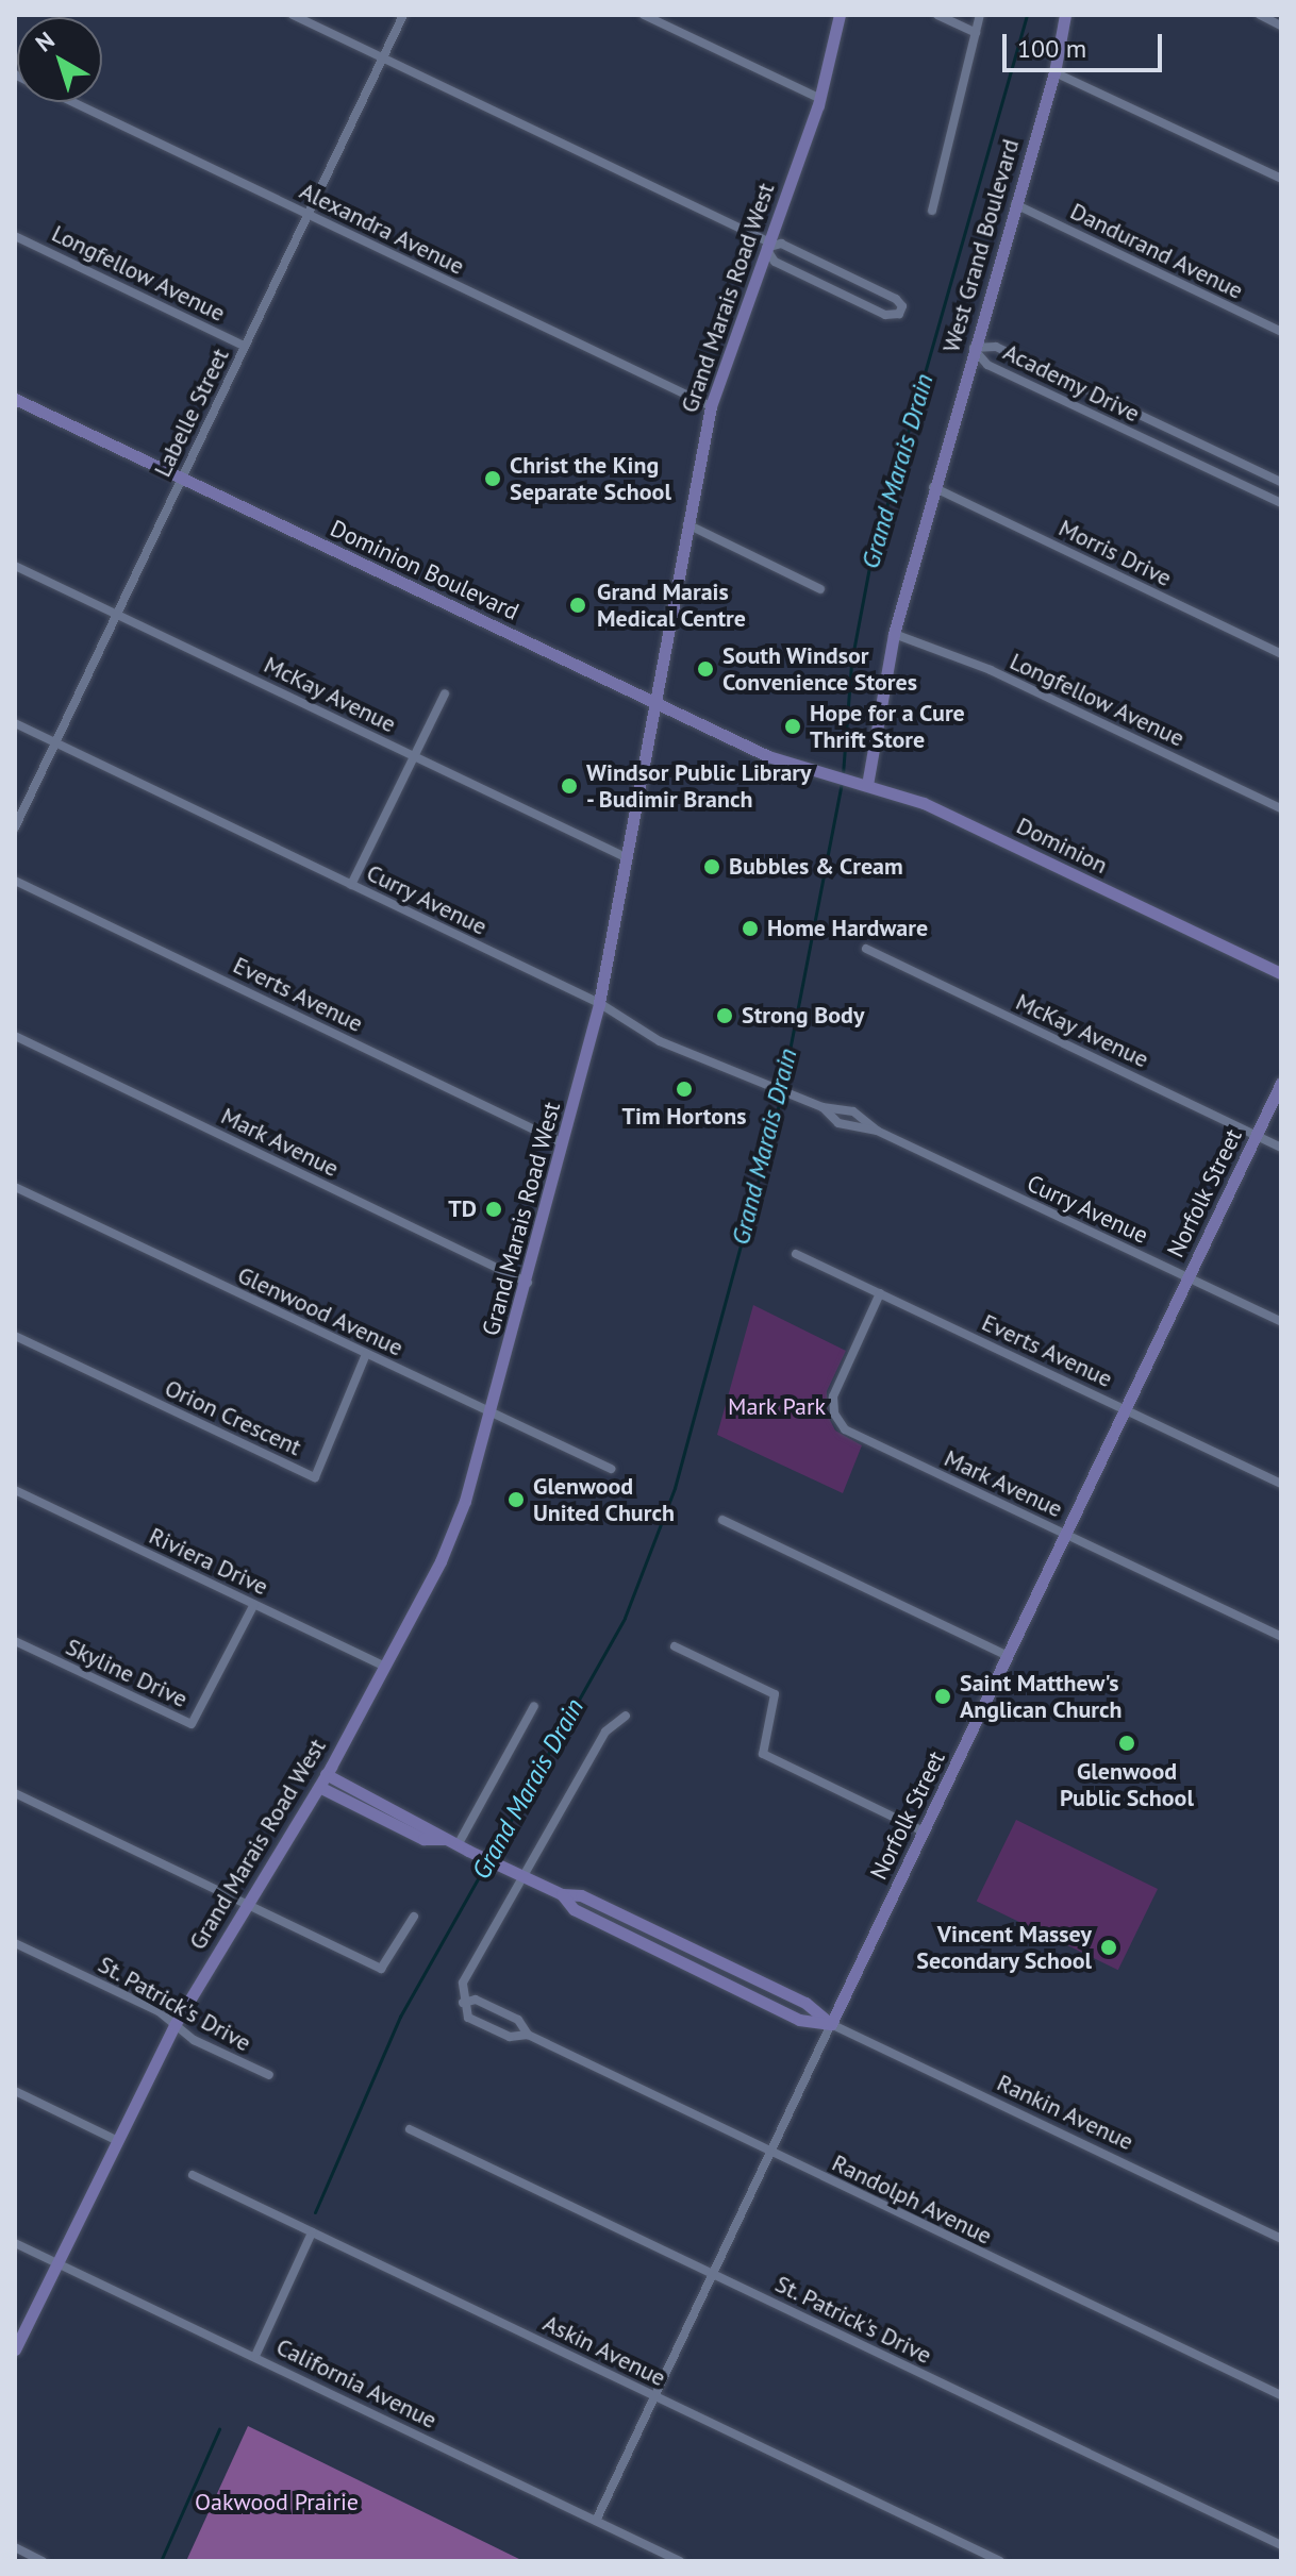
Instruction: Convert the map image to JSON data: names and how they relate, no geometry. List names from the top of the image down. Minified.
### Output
{"streets":{"street":["Alexandra Avenue","West Grand Boulevard","Dandurand Avenue","Longfellow Avenue","Grand Marais Road West","Academy Drive","Labelle Street","Morris Drive","Dominion Boulevard","McKay Avenue","Dominion","Curry Avenue","Everts Avenue","Mark Avenue","Norfolk Street","Glenwood Avenue","Orion Crescent","Riviera Drive","Skyline Drive","St. Patrick's Drive","Rankin Avenue","Randolph Avenue","Askin Avenue","California Avenue"]},"crossings":[["Alexandra Avenue","Grand Marais Road West"],["Alexandra Avenue","Labelle Street"],["West Grand Boulevard","Dandurand Avenue"],["West Grand Boulevard","Longfellow Avenue"],["West Grand Boulevard","Academy Drive"],["West Grand Boulevard","Morris Drive"],["West Grand Boulevard","Dominion"],["Longfellow Avenue","Labelle Street"],["Grand Marais Road West","Dominion Boulevard"],["Grand Marais Road West","McKay Avenue"],["Grand Marais Road West","Curry Avenue"],["Grand Marais Road West","Everts Avenue"],["Grand Marais Road West","Mark Avenue"],["Grand Marais Road West","Glenwood Avenue"],["Grand Marais Road West","Riviera Drive"],["Grand Marais Road West","St. Patrick's Drive"],["Grand Marais Road West","Rankin Avenue"],["Grand Marais Road West","California Avenue"],["Labelle Street","Dominion Boulevard"],["Labelle Street","McKay Avenue"],["Labelle Street","Curry Avenue"],["Dominion Boulevard","Dominion"],["McKay Avenue","Norfolk Street"],["Curry Avenue","Norfolk Street"],["Everts Avenue","Mark Avenue"],["Everts Avenue","Norfolk Street"],["Mark Avenue","Norfolk Street"],["Norfolk Street","St. Patrick's Drive"],["Norfolk Street","Rankin Avenue"],["Norfolk Street","Randolph Avenue"],["Norfolk Street","Askin Avenue"],["Norfolk Street","California Avenue"],["Glenwood Avenue","Orion Crescent"],["Riviera Drive","Skyline Drive"]],"water":["Grand Marais Drain"],"parks":["Mark Park","Oakwood Prairie"],"places":["Christ the King Separate School","Grand Marais Medical Centre","South Windsor Convenience Stores","Hope for a Cure Thrift Store","Windsor Public Library - Budimir Branch","Bubbles & Cream","Home Hardware","Strong Body","Tim Hortons","TD","Glenwood United Church","Saint Matthew's Anglican Church","Glenwood Public School","Vincent Massey Secondary School"],"scale_bar":"100 m","north":"top left"}
